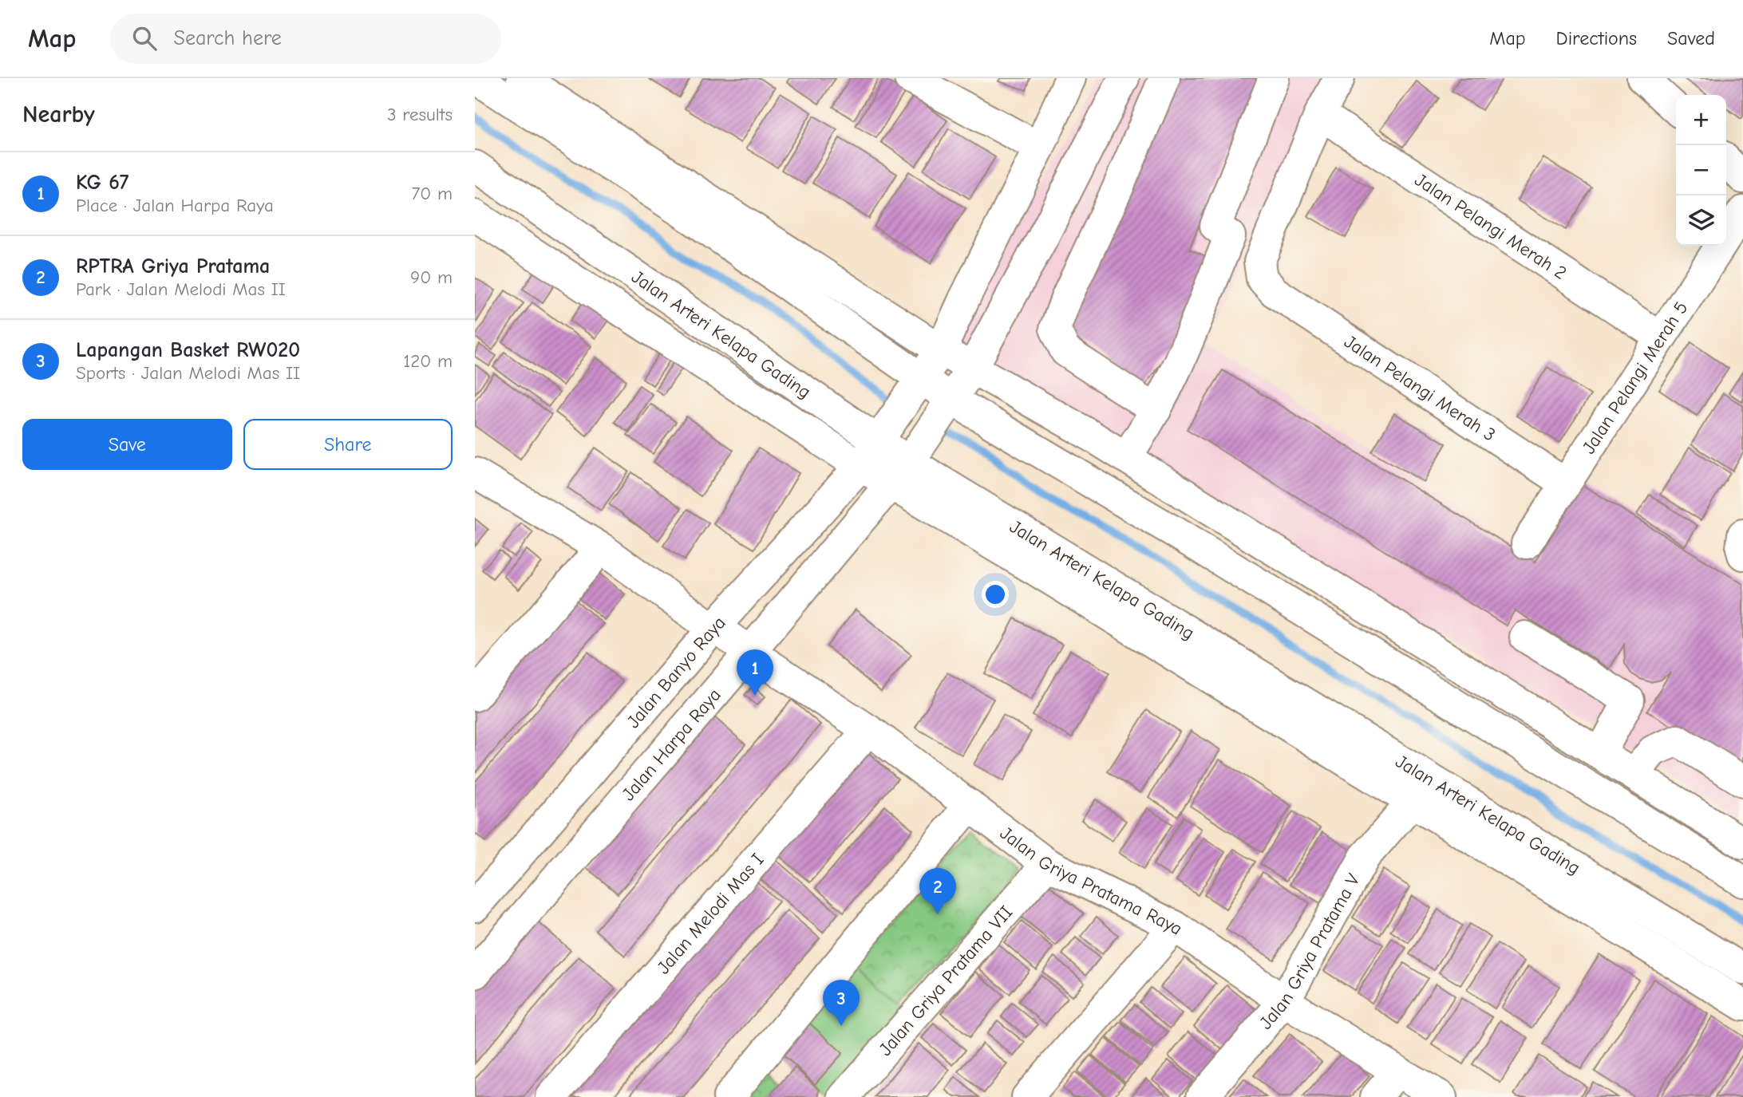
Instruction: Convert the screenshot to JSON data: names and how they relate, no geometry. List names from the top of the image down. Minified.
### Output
{"streets":{"street":["Jalan Pelangi Merah 2","Jalan Arteri Kelapa Gading","Jalan Pelangi Merah 5","Jalan Pelangi Merah 3","Jalan Banyo Raya","Jalan Harpa Raya","Jalan Griya Pratama Raya","Jalan Melodi Mas I","Jalan Griya Pratama V","Jalan Griya Pratama VII"]},"crossings":[["Jalan Pelangi Merah 2","Jalan Pelangi Merah 5"],["Jalan Pelangi Merah 2","Jalan Pelangi Merah 3"],["Jalan Arteri Kelapa Gading","Jalan Banyo Raya"],["Jalan Arteri Kelapa Gading","Jalan Harpa Raya"],["Jalan Arteri Kelapa Gading","Jalan Griya Pratama V"],["Jalan Pelangi Merah 5","Jalan Pelangi Merah 3"],["Jalan Banyo Raya","Jalan Griya Pratama Raya"],["Jalan Harpa Raya","Jalan Griya Pratama Raya"],["Jalan Griya Pratama Raya","Jalan Melodi Mas I"],["Jalan Griya Pratama Raya","Jalan Griya Pratama V"],["Jalan Griya Pratama Raya","Jalan Griya Pratama VII"]],"page":{"header":"Map","search":"Search here","nav":["Map","Directions","Saved"],"heading":["Nearby","3 results"],"map_buttons":["+","−"],"list":[{"mark":"1","name":"KG 67","note":"Place · Jalan Harpa Raya","value":"70 m"},{"mark":"2","name":"RPTRA Griya Pratama","note":"Park · Jalan Melodi Mas II","value":"90 m"},{"mark":"3","name":"Lapangan Basket RW020","note":"Sports · Jalan Melodi Mas II","value":"120 m"}],"buttons":["Save","Share"],"pins":["1","2","3"]}}
